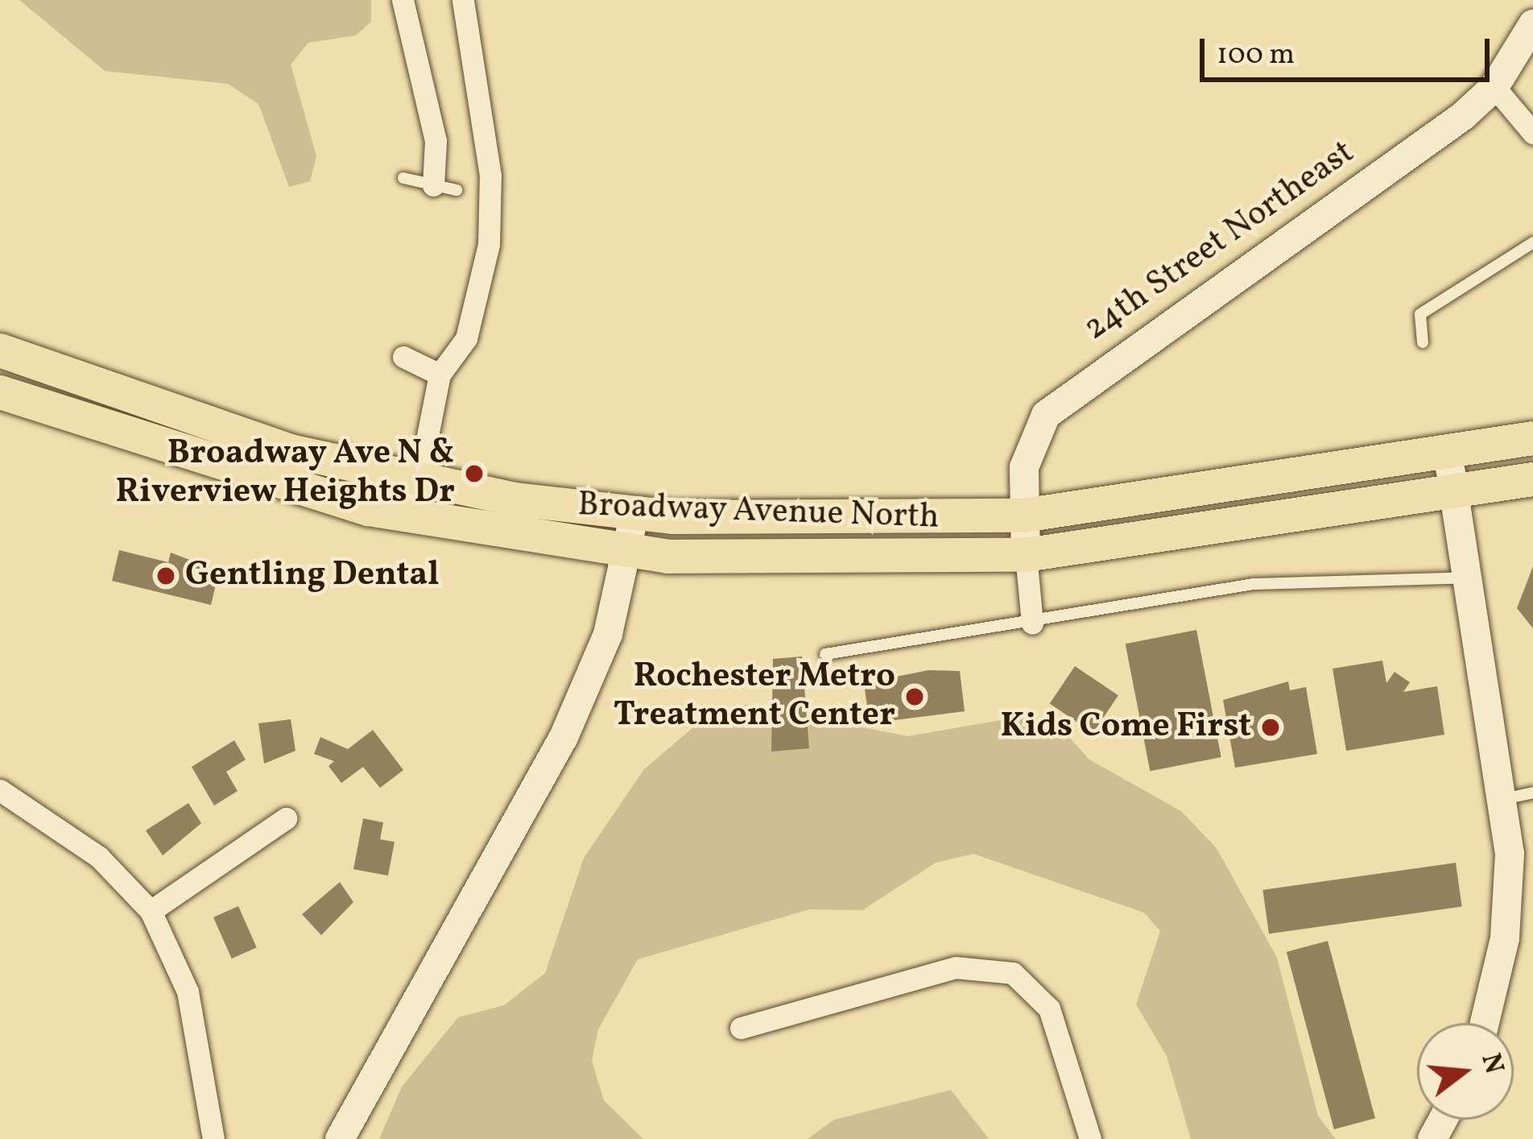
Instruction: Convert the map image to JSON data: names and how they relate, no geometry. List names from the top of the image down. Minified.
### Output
{"streets":{"main road":["Broadway Avenue North"],"street":["24th Street Northeast"]},"crossings":[["24th Street Northeast","Broadway Avenue North"]],"places":["Broadway Ave N & Riverview Heights Dr","Gentling Dental","Rochester Metro Treatment Center","Kids Come First"],"scale_bar":"100 m","north":"right"}
